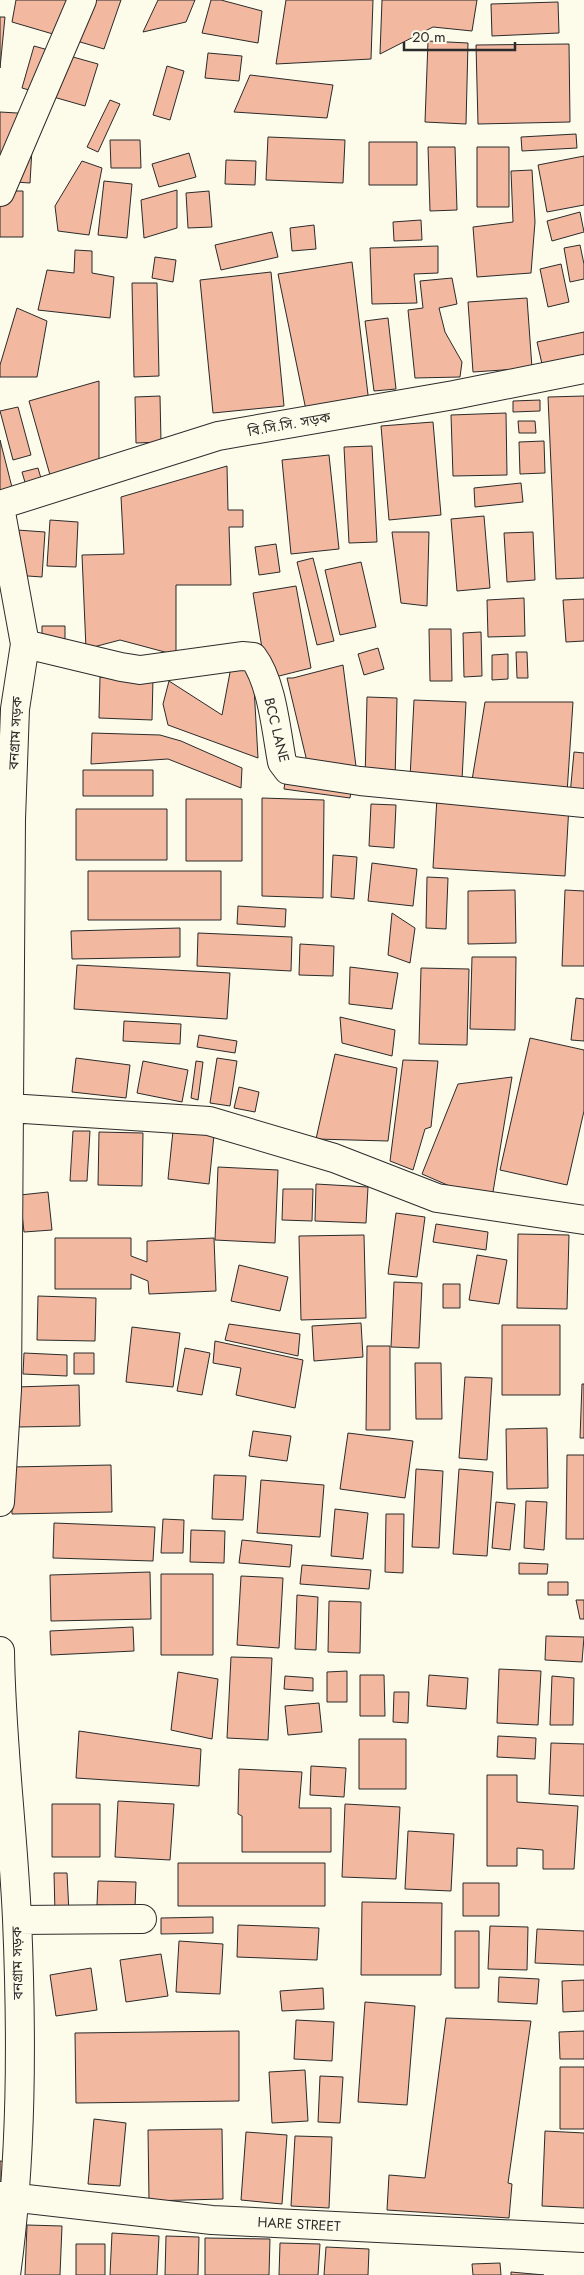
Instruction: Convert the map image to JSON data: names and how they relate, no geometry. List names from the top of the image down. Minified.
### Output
{"streets":{"street":["বি.সি.সি. সড়ক","BCC LANE","বনগ্রাম সড়ক","HARE STREET"]},"crossings":[["বি.সি.সি. সড়ক","বনগ্রাম সড়ক"],["BCC LANE","বনগ্রাম সড়ক"],["বনগ্রাম সড়ক","HARE STREET"]],"scale_bar":"20 m"}
